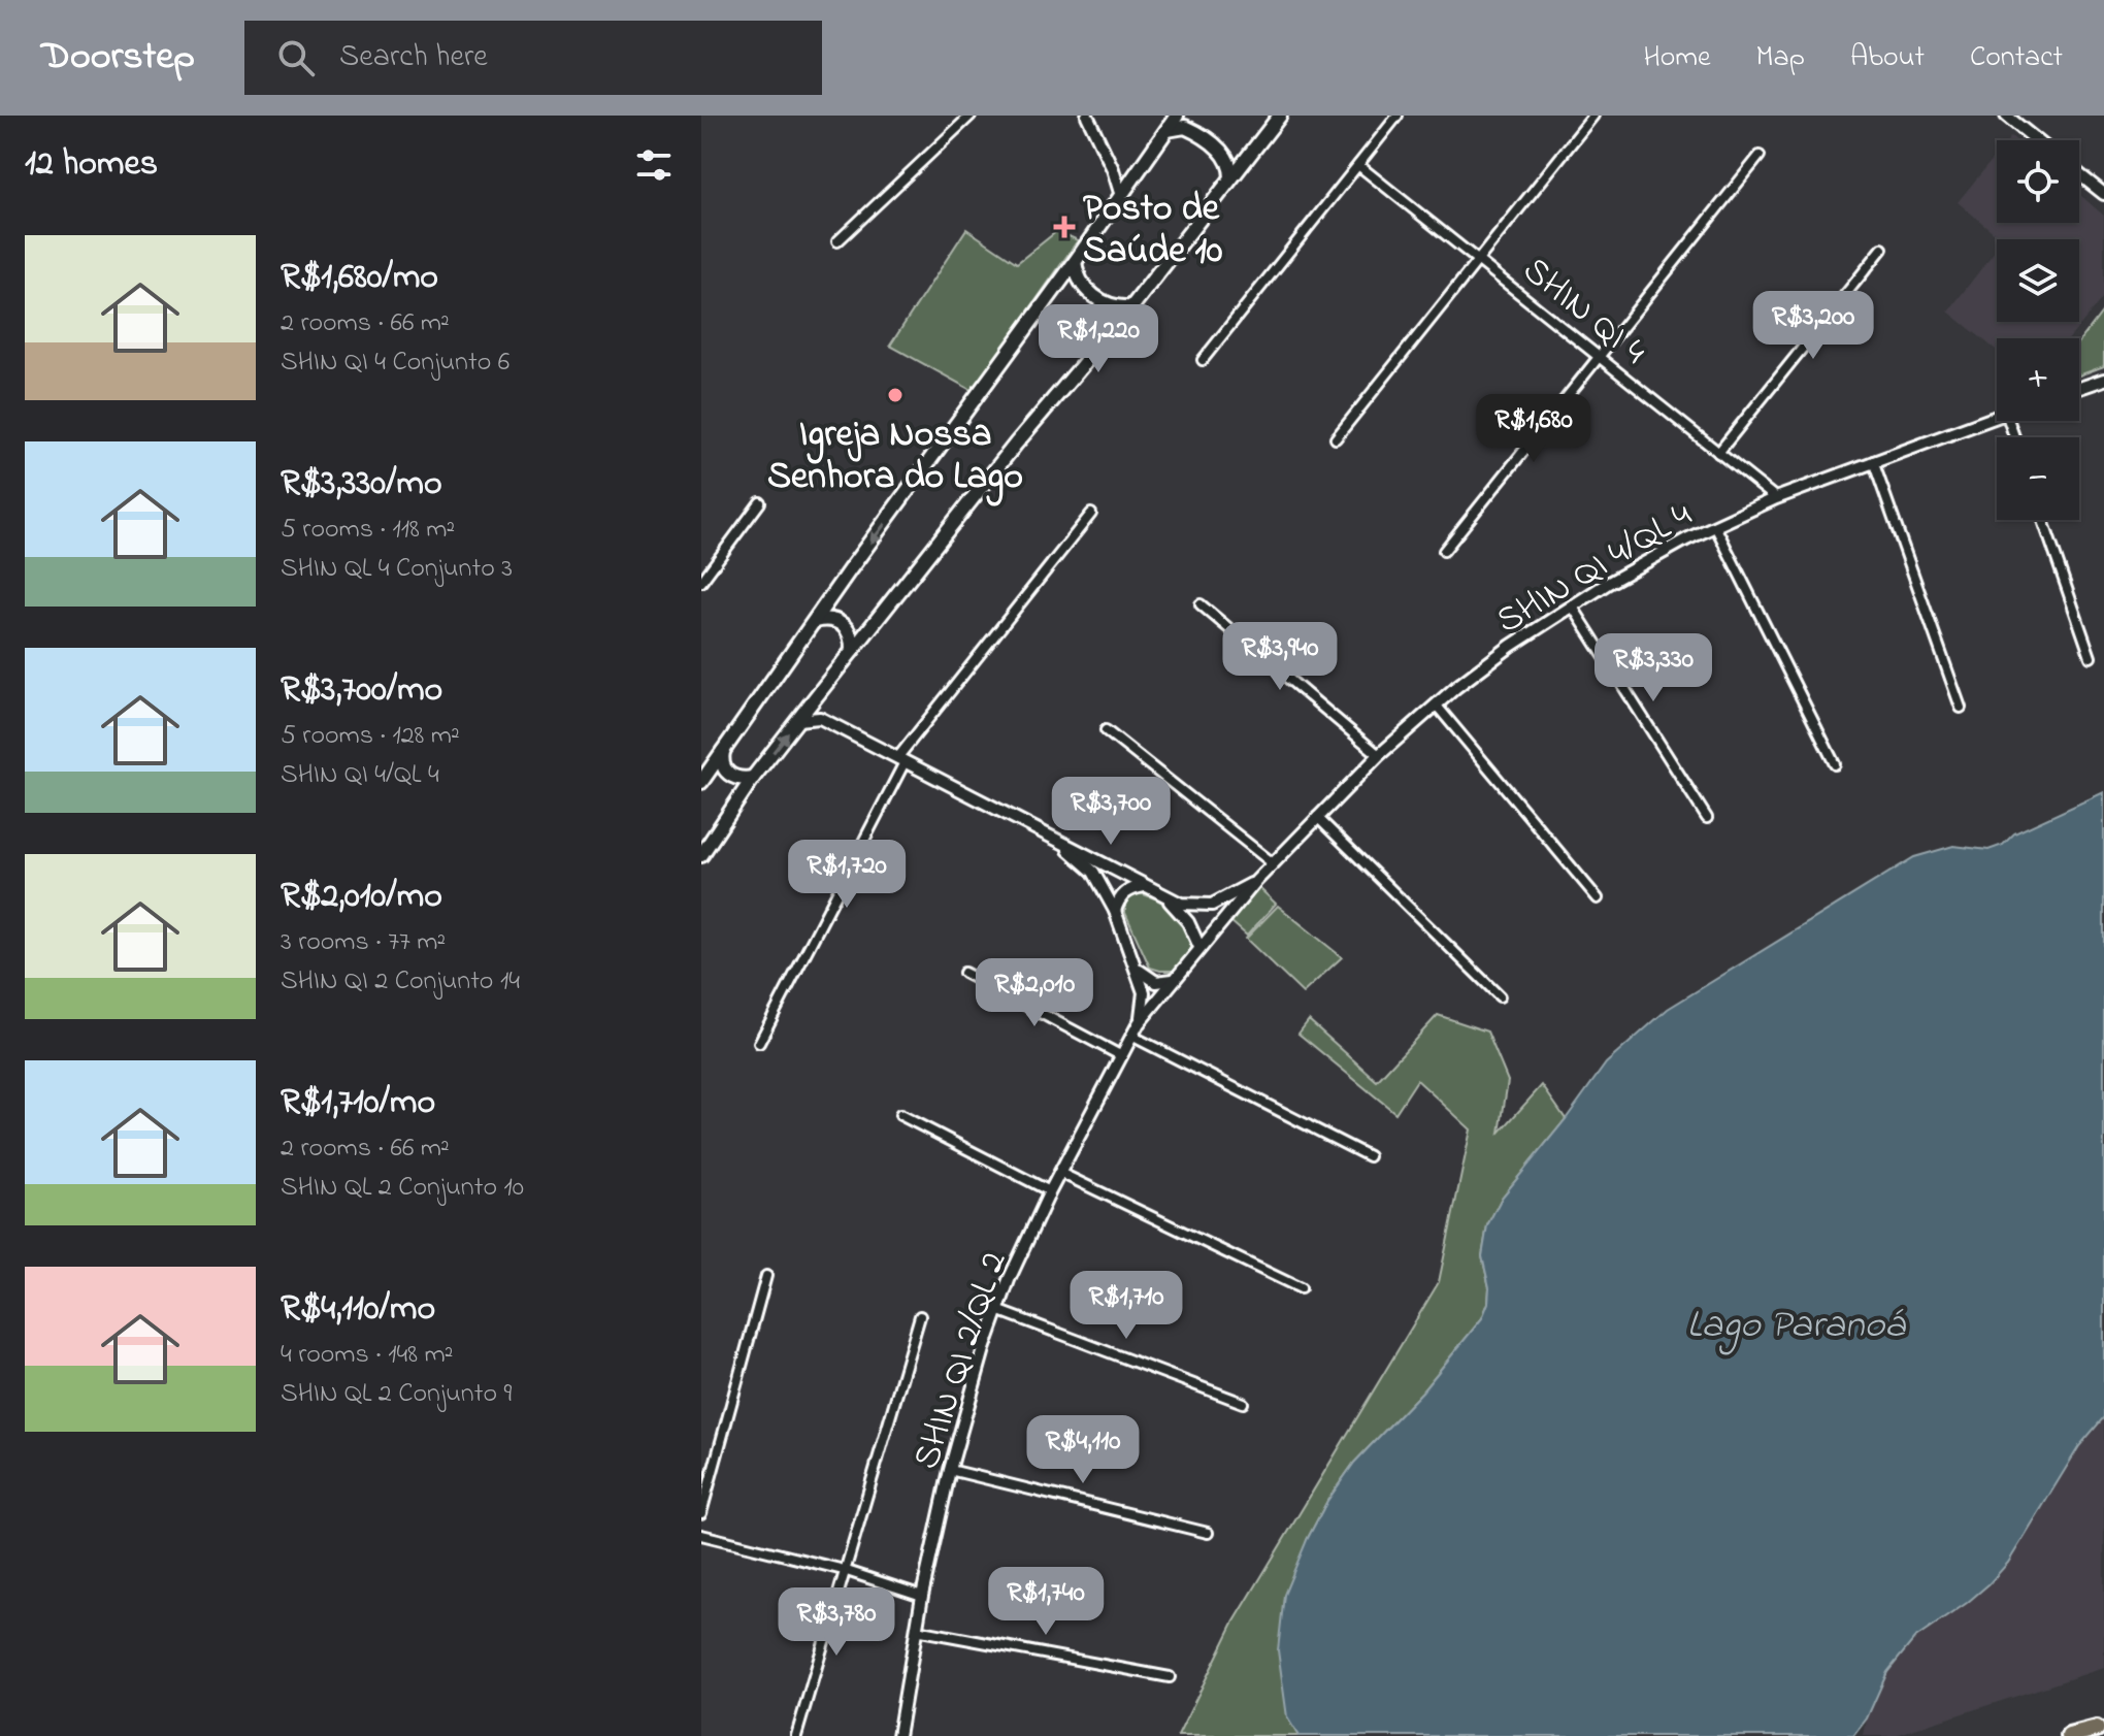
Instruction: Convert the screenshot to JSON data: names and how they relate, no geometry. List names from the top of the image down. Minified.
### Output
{"streets":{"street":["SHIN QI 4","SHIN QI 4/QL 4","SHIN QI 2/QL 2"]},"crossings":[["SHIN QI 4","SHIN QI 4/QL 4"],["SHIN QI 4/QL 4","SHIN QI 2/QL 2"]],"water":["Lago Paranoá"],"places":{"health":["Posto de Saúde 10"],"other":["Igreja Nossa Senhora do Lago"]},"page":{"header":"Doorstep","search":"Search here","nav":["Home","Map","About","Contact"],"heading":"12 homes","map_buttons":["+","−"],"list":[{"name":"R$1,680/mo","note":"2 rooms · 66 m² · SHIN QI 4 Conjunto 6"},{"name":"R$3,330/mo","note":"5 rooms · 118 m² · SHIN QL 4 Conjunto 3"},{"name":"R$3,700/mo","note":"5 rooms · 128 m² · SHIN QI 4/QL 4"},{"name":"R$2,010/mo","note":"3 rooms · 77 m² · SHIN QI 2 Conjunto 14"},{"name":"R$1,710/mo","note":"2 rooms · 66 m² · SHIN QL 2 Conjunto 10"},{"name":"R$4,110/mo","note":"4 rooms · 148 m² · SHIN QL 2 Conjunto 9"}],"price":["R$3,200","R$1,220","R$1,680","R$3,940","R$3,330","R$3,700","R$1,720","R$2,010","R$1,710","R$4,110","R$1,740","R$3,780"]}}
